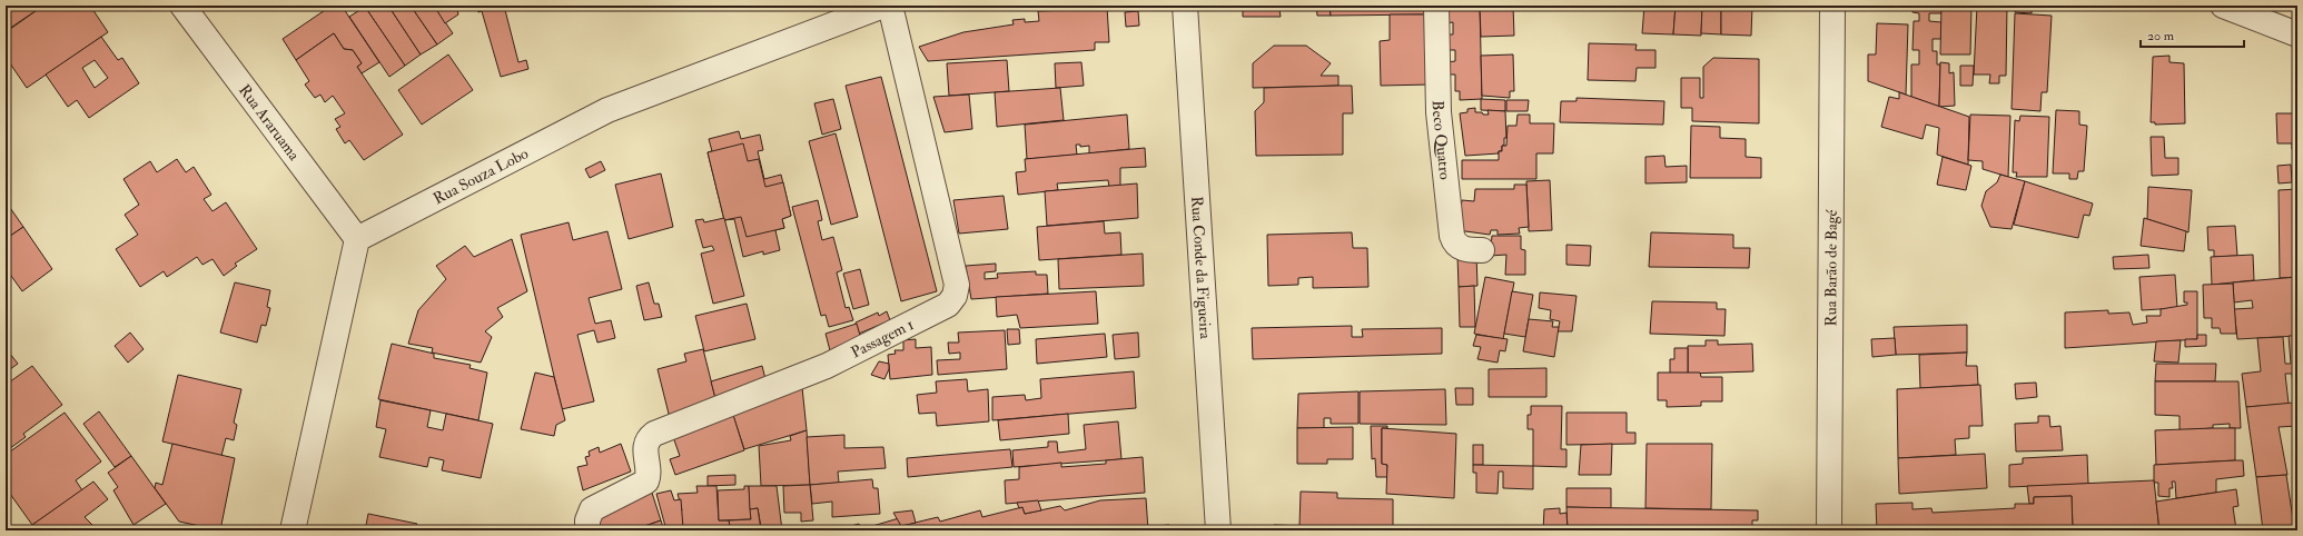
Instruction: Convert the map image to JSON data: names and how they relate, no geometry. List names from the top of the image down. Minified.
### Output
{"streets":{"street":["Rua Araruama","Beco Quatro","Rua Souza Lobo","Rua Conde da Figueira","Rua Barão de Bagé","Passagem 1"]},"crossings":[["Rua Araruama","Rua Souza Lobo"]],"scale_bar":"20 m"}
